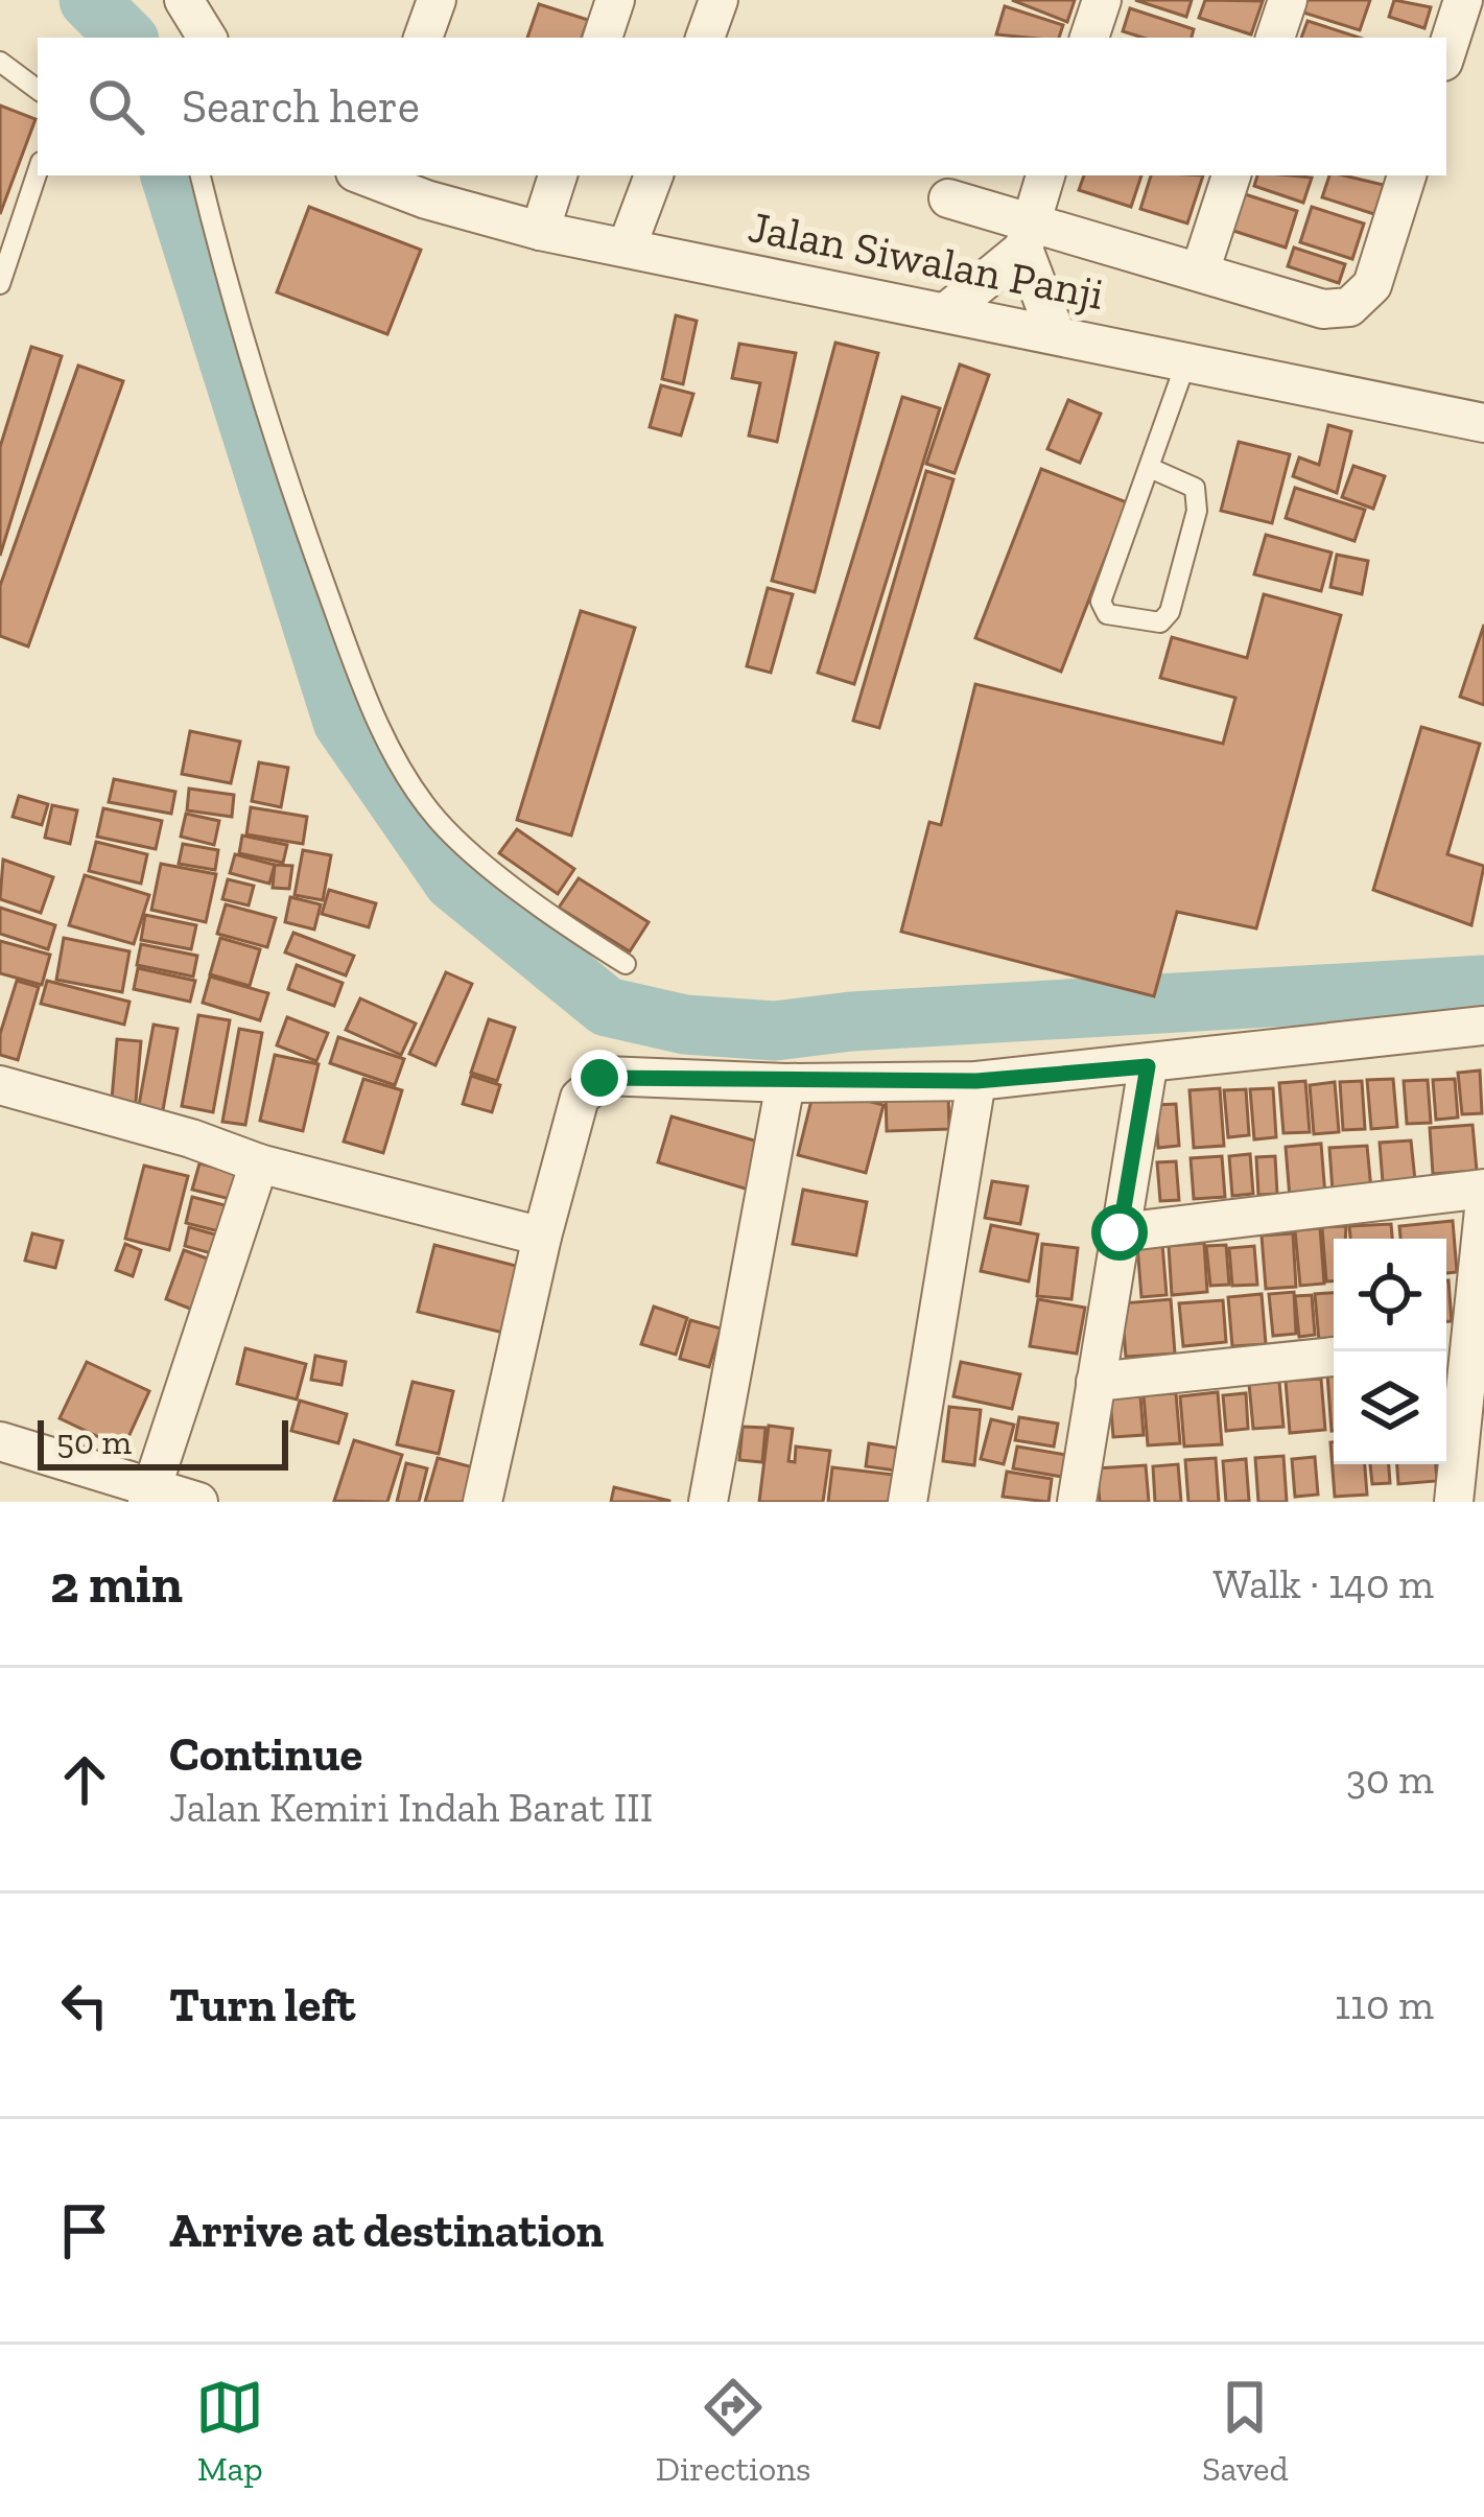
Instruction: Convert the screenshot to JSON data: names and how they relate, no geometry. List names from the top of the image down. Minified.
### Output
{"streets":{"street":["Jalan Siwalan Panji"]},"scale_bar":"50 m","page":{"search":"Search here","scale":"50 m","heading":["2 min","Walk · 140 m"],"list":[["Continue","Jalan Kemiri Indah Barat III","30 m"],["Turn left","110 m"],"Arrive at destination"],"nav":["Map","Directions","Saved"]}}
